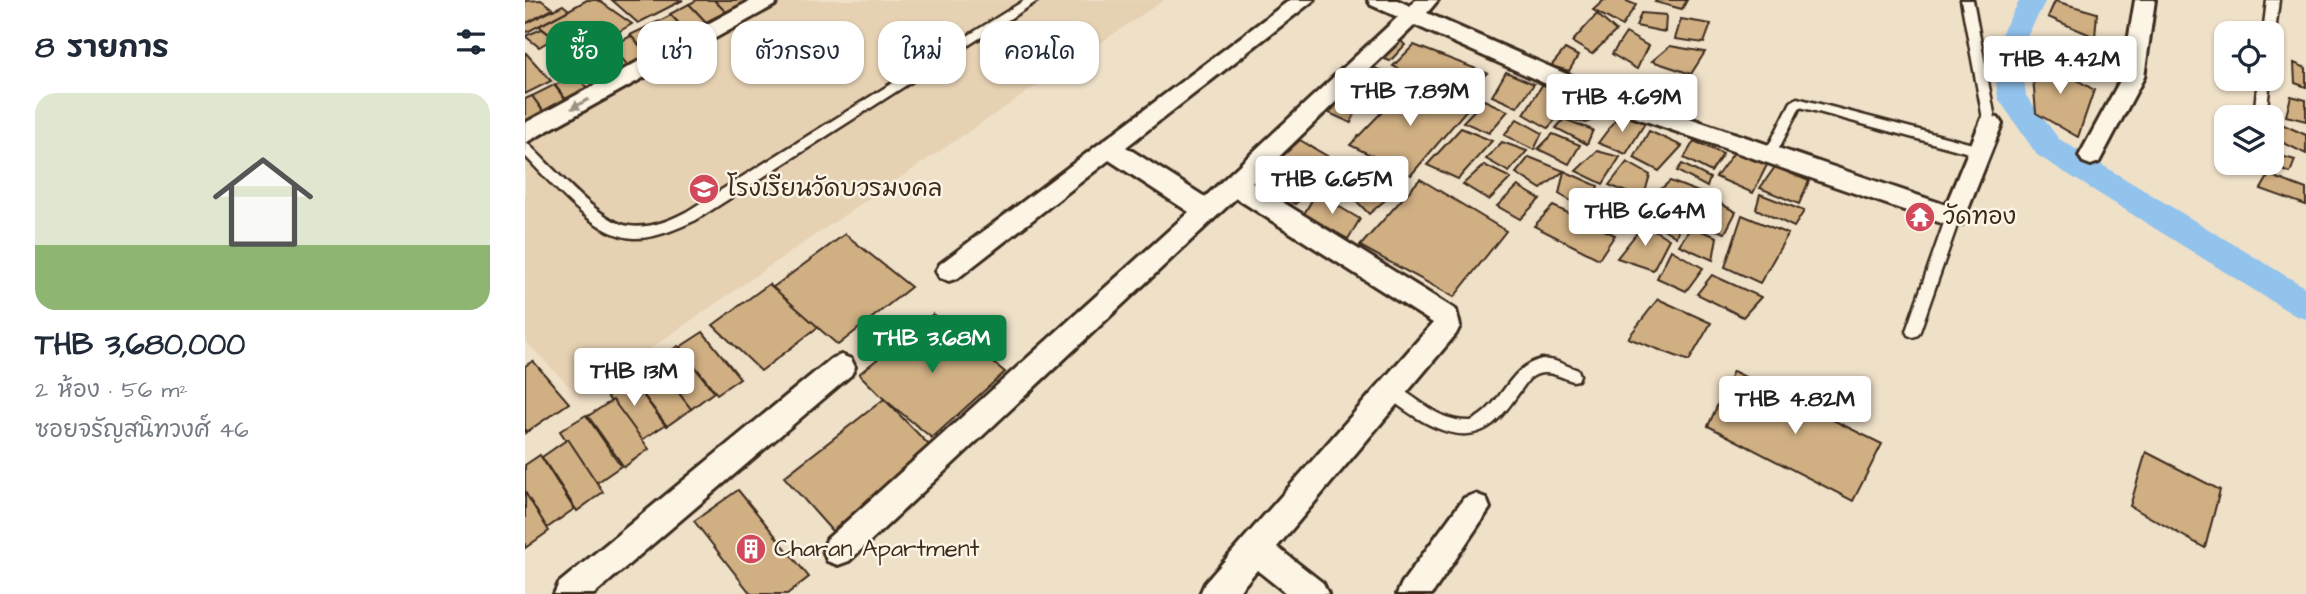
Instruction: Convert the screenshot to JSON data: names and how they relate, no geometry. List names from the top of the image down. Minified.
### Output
{"places":{"school or university":["โรงเรียนวัดบวรมงคล"],"temple":["วัดทอง"],"building":["Charan Apartment"]},"page":{"heading":"8 รายการ","chip":["ซื้อ","เช่า","ตัวกรอง","ใหม่","คอนโด"],"price":["THB 4.42M","THB 7.89M","THB 4.69M","THB 6.65M","THB 6.64M","THB 3.68M","THB 13M","THB 4.82M"],"list":[{"name":"THB 3,680,000","note":"2 ห้อง · 56 m² · ซอยจรัญสนิทวงศ์ 46"}]}}
